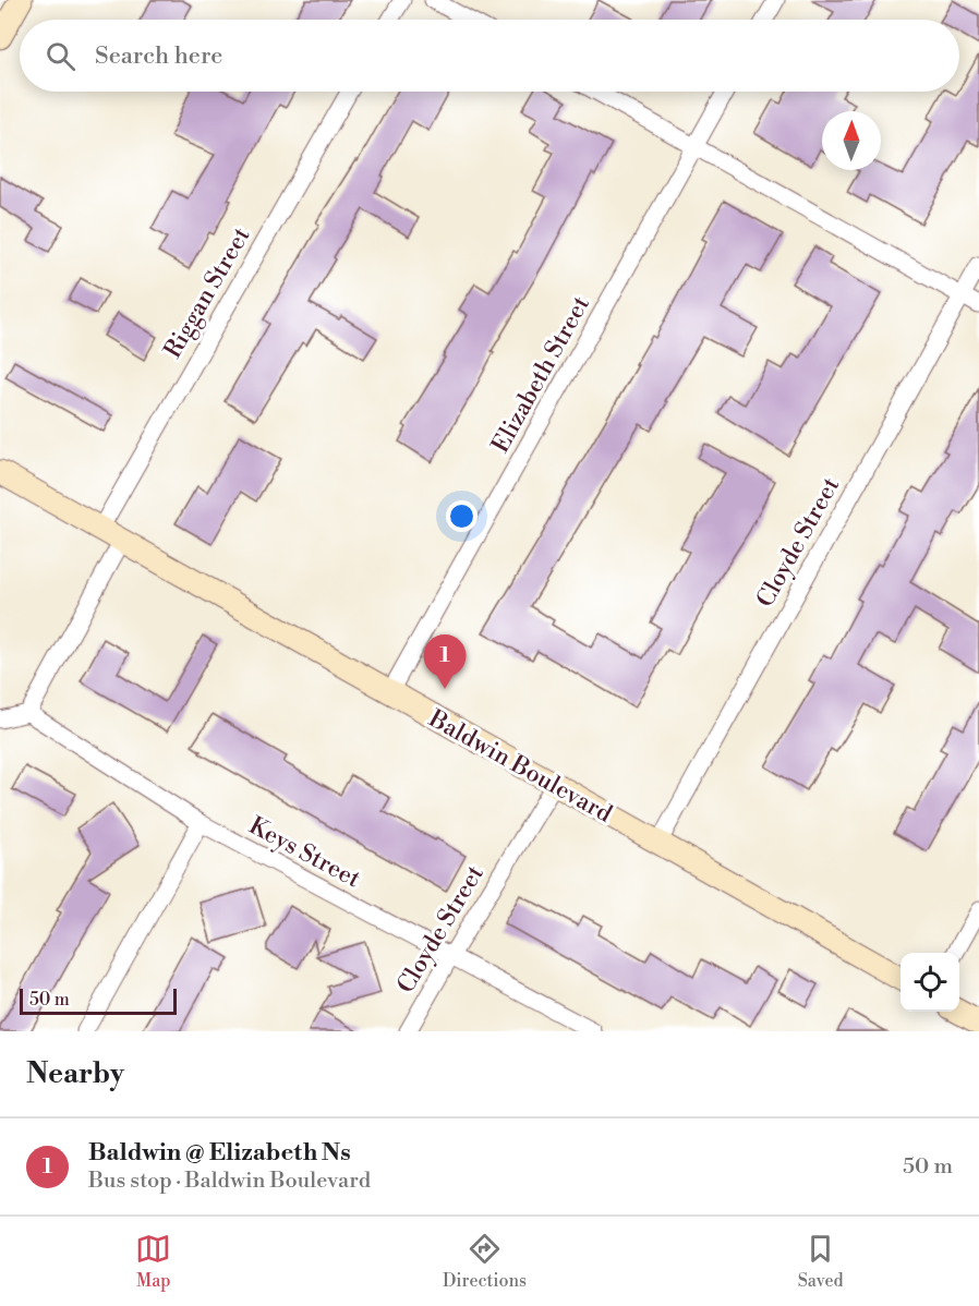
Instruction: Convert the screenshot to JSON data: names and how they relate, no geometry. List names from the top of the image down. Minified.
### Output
{"streets":{"main road":["Baldwin Boulevard"],"street":["Riggan Street","Elizabeth Street","Cloyde Street","Keys Street"]},"crossings":[["Riggan Street","Baldwin Boulevard"],["Elizabeth Street","Baldwin Boulevard"],["Cloyde Street","Baldwin Boulevard"],["Cloyde Street","Keys Street"]],"scale_bar":"50 m","north":"top","page":{"search":"Search here","pins":"1","scale":"50 m","heading":"Nearby","list":[{"mark":"1","name":"Baldwin @ Elizabeth Ns","note":"Bus stop · Baldwin Boulevard","value":"50 m"}],"nav":["Map","Directions","Saved"]}}
